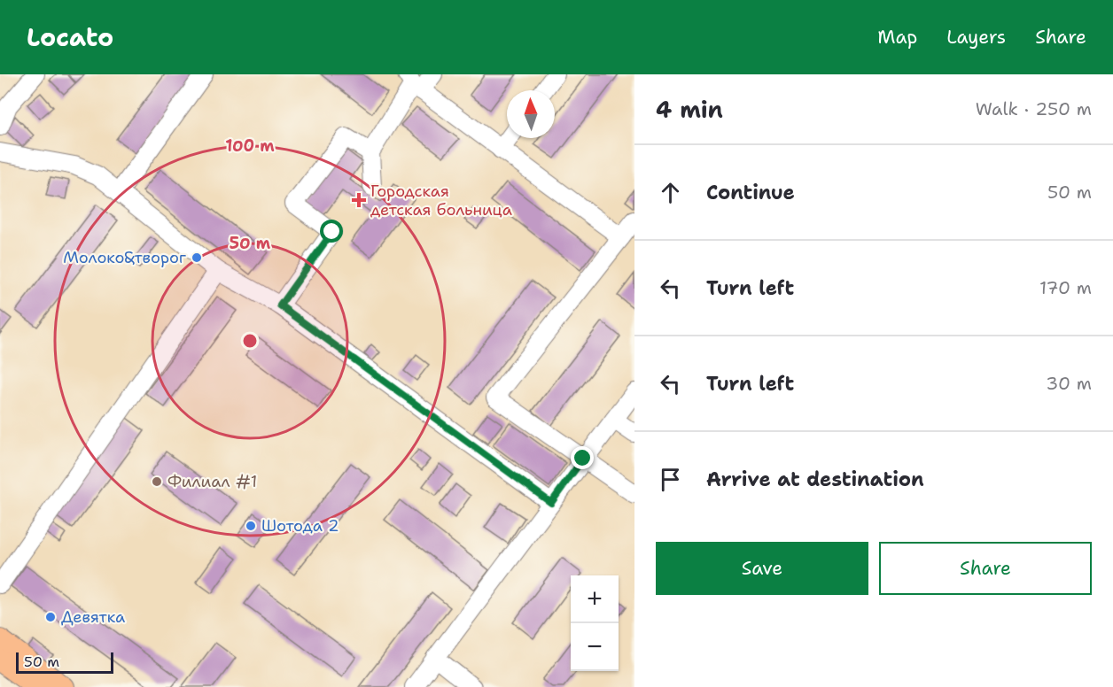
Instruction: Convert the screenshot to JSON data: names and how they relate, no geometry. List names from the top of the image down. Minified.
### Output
{"places":{"health":["Городская детская больница"],"other":["Молоко&творог","Филиал #1","Шотода 2","Девятка"]},"scale_bar":"50 m","north":"top","page":{"header":"Locato","nav":["Map","Layers","Share"],"heading":["4 min","Walk · 250 m"],"list":[["Continue","50 m"],["Turn left","170 m"],["Turn left","30 m"],"Arrive at destination"],"buttons":["Save","Share"],"map_buttons":["+","−"],"scale":"50 m"},"rings":["100 m","50 m"]}
